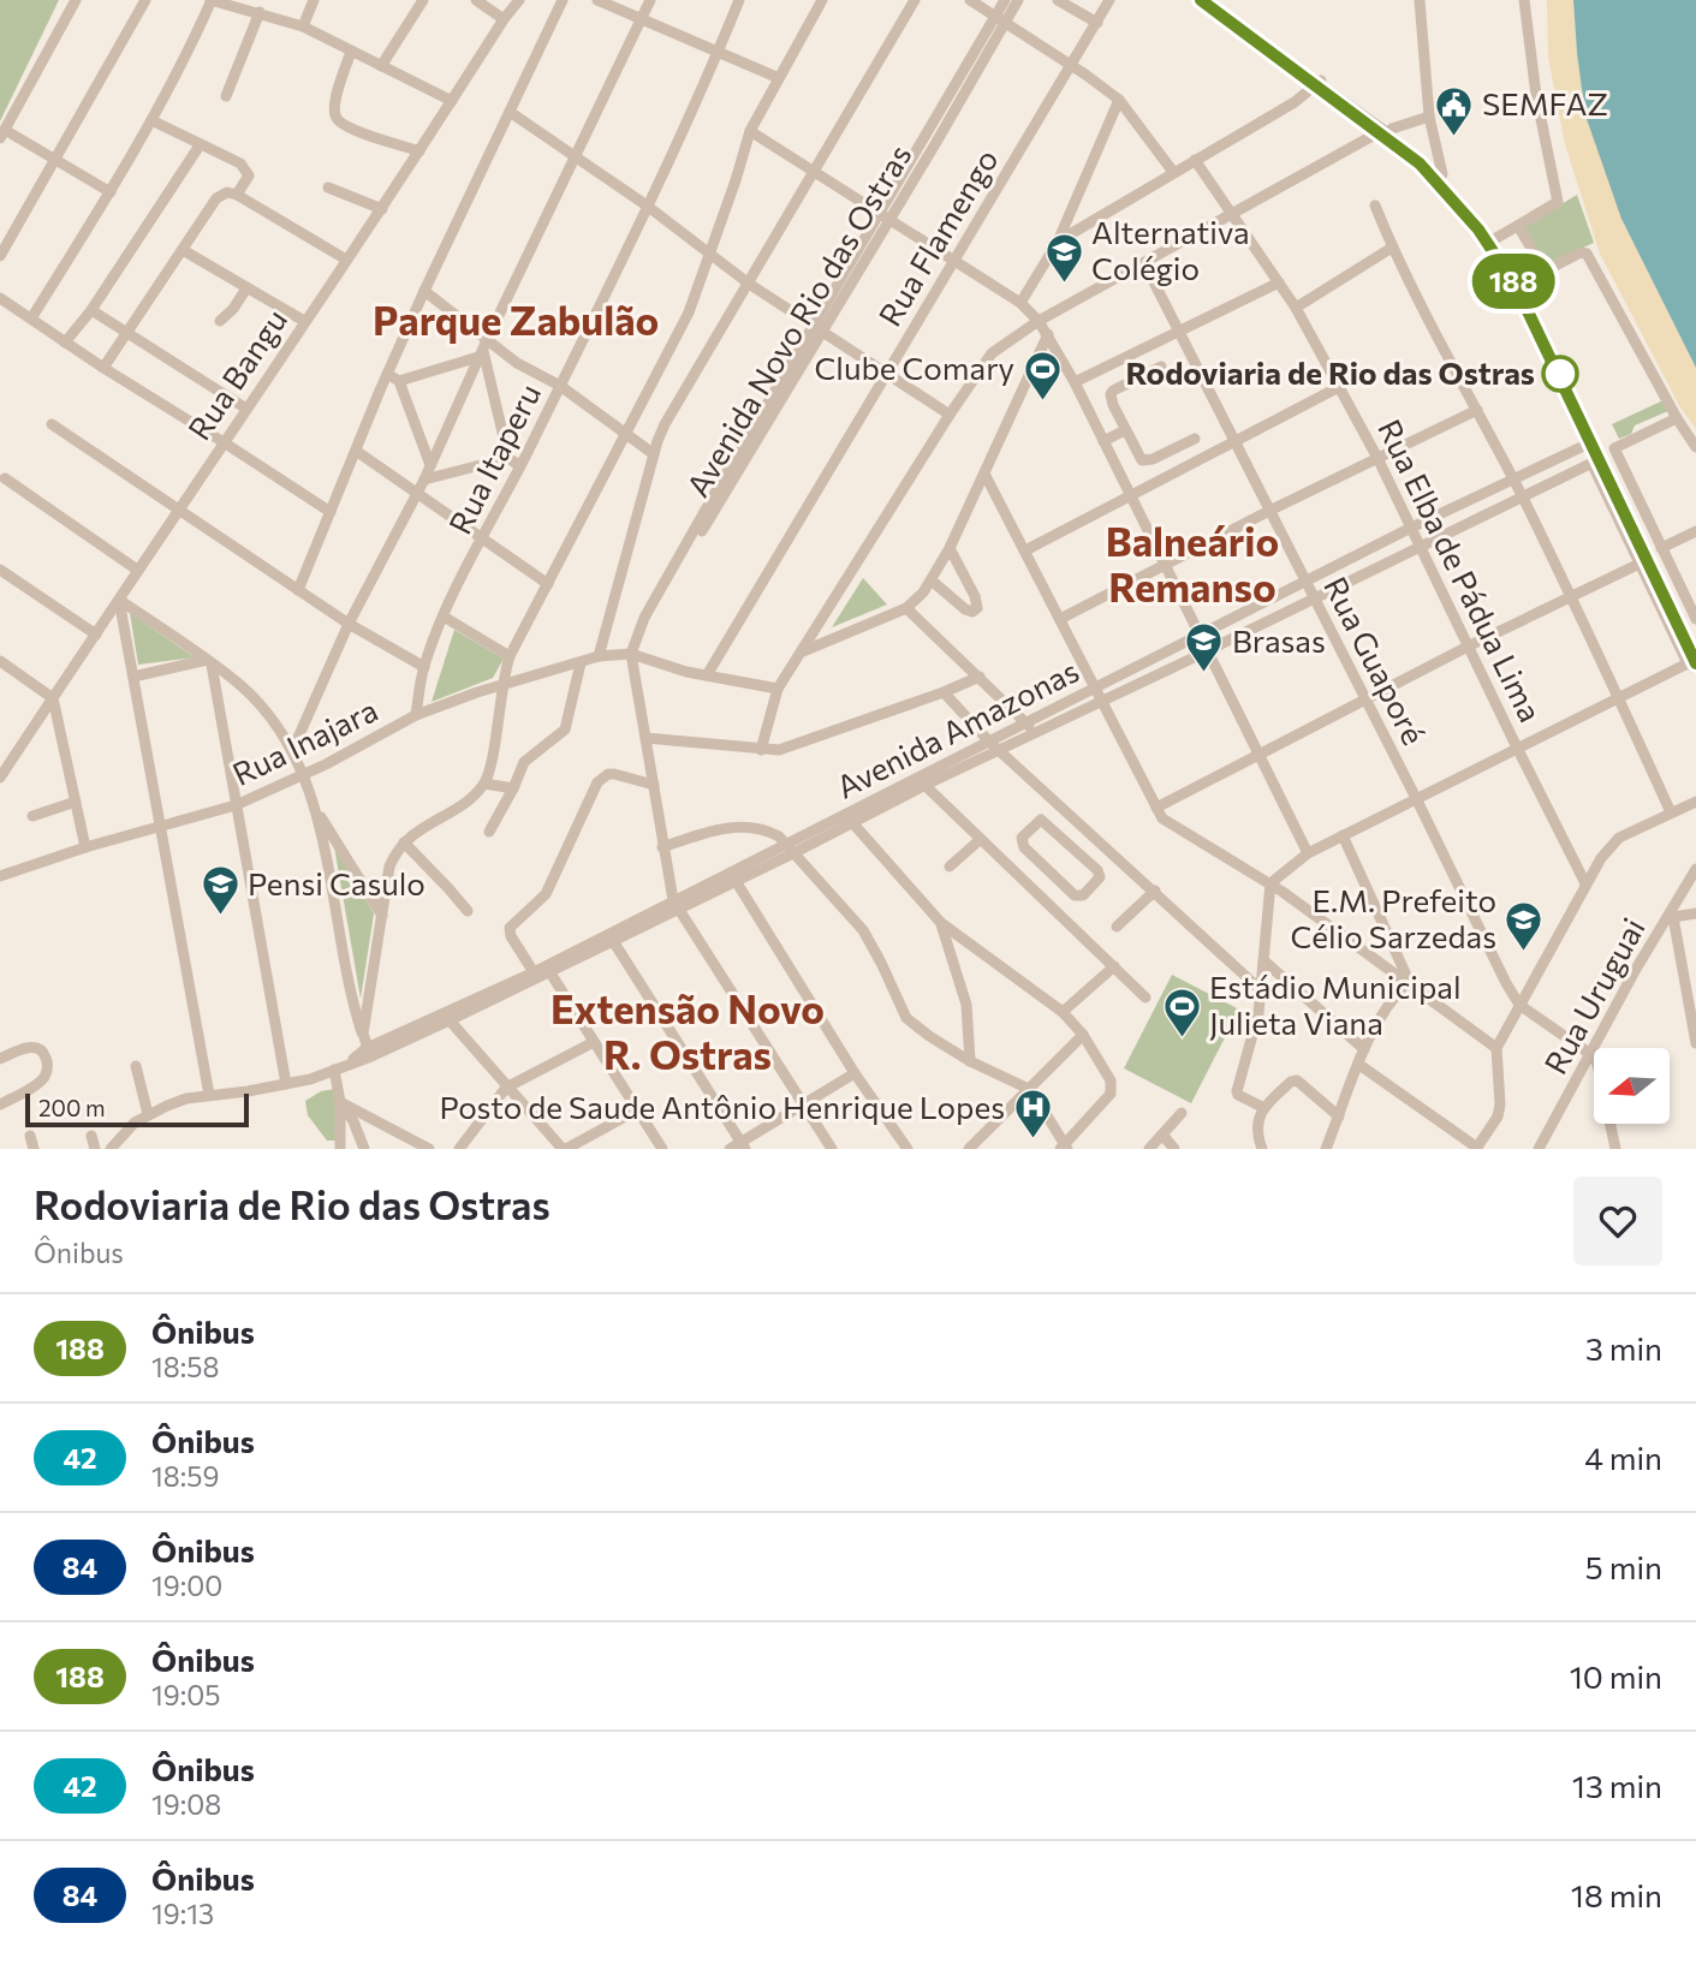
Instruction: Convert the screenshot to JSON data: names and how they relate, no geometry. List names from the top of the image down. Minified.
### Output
{"streets":{"street":["Rua Flamengo","Avenida Novo Rio das Ostras","Rua Bangu","Rua Itaperu","Rua Elba de Pádua Lima","Rua Guaporé","Avenida Amazonas","Rua Inajara","Rua Uruguai"]},"crossings":[["Avenida Novo Rio das Ostras","Avenida Amazonas"],["Avenida Novo Rio das Ostras","Rua Inajara"],["Rua Itaperu","Rua Inajara"],["Rua Elba de Pádua Lima","Avenida Amazonas"],["Rua Guaporé","Avenida Amazonas"],["Rua Guaporé","Rua Uruguai"]],"districts":["Parque Zabulão","Balneário Remanso","Extensão Novo R. Ostras"],"places":{"public building":["SEMFAZ"],"school or university":["Alternativa Colégio","Brasas","Pensi Casulo","E.M. Prefeito Célio Sarzedas"],"other":["Rodoviaria de Rio das Ostras"],"sports":["Clube Comary","Estádio Municipal Julieta Viana"],"hospital":["Posto de Saude Antônio Henrique Lopes"]},"lines":["bus line 188"],"scale_bar":"200 m","north":"left","page":{"on_map":"188","scale":"200 m","heading":["Rodoviaria de Rio das Ostras","Ônibus"],"list":[{"mark":"188","name":"Ônibus","note":"18:58","value":"3 min"},{"mark":"42","name":"Ônibus","note":"18:59","value":"4 min"},{"mark":"84","name":"Ônibus","note":"19:00","value":"5 min"},{"mark":"188","name":"Ônibus","note":"19:05","value":"10 min"},{"mark":"42","name":"Ônibus","note":"19:08","value":"13 min"},{"mark":"84","name":"Ônibus","note":"19:13","value":"18 min"}]}}
